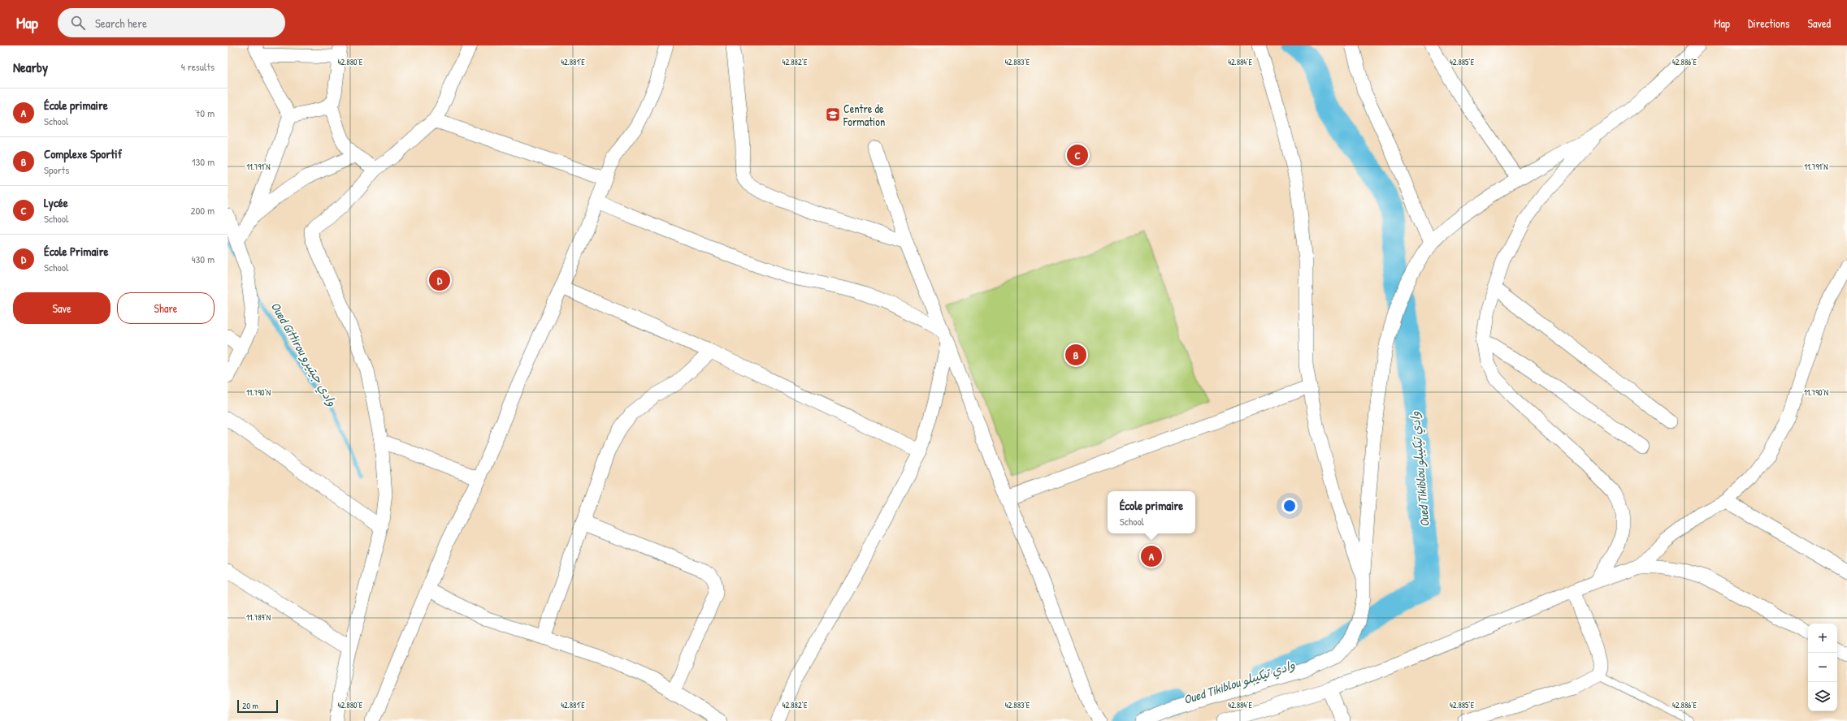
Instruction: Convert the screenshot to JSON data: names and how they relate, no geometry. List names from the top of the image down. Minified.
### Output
{"water":["Oued Gittirou وادي جيتيرو","Oued Tikiblou وادي تيكيبلو"],"places":{"school or university":["Centre de Formation"]},"scale_bar":"20 m","page":{"header":"Map","search":"Search here","nav":["Map","Directions","Saved"],"heading":["Nearby","4 results"],"list":[{"mark":"A","name":"École primaire","note":"School","value":"70 m"},{"mark":"B","name":"Complexe Sportif","note":"Sports","value":"130 m"},{"mark":"C","name":"Lycée","note":"School","value":"200 m"},{"mark":"D","name":"École Primaire","note":"School","value":"430 m"}],"pins":["C","D","B","A"],"buttons":["Save","Share"],"popup":["École primaire","School"],"map_buttons":["+","−"],"scale":"20 m"},"coordinates":["42.880°E","42.881°E","42.882°E","42.883°E","42.884°E","42.885°E","42.886°E","11.791°N","11.790°N","11.789°N"]}
